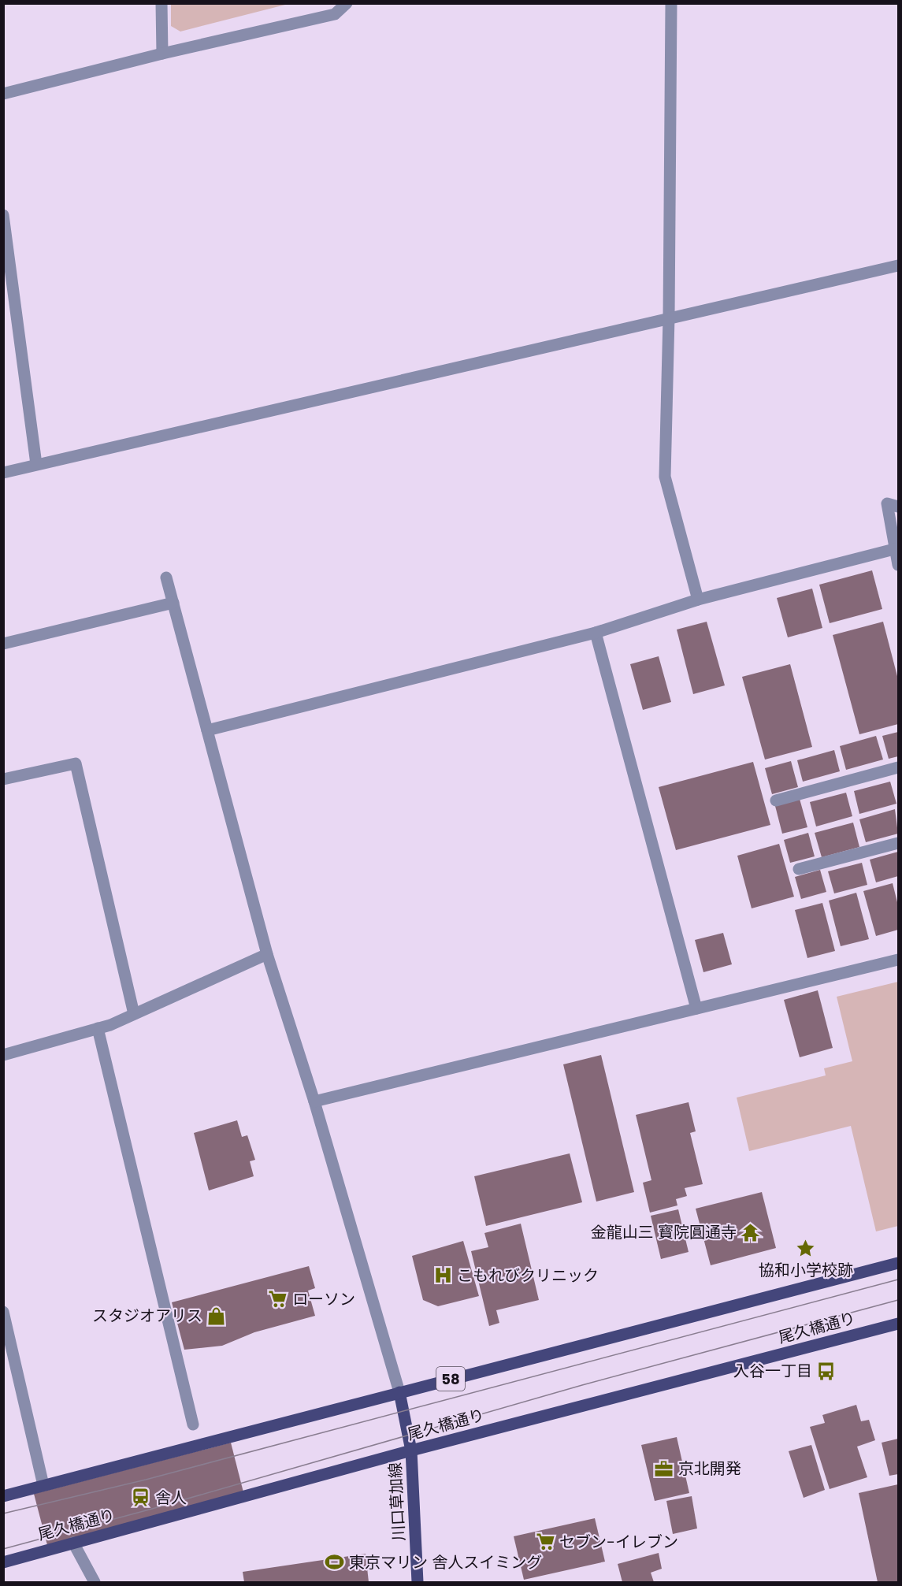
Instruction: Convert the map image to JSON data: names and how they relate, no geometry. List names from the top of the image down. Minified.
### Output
{"streets":{"main road":["尾久橋通り","58","川口草加線"]},"crossings":[["尾久橋通り","川口草加線"],["58","川口草加線"]],"places":{"temple":["金龍山三 寳院圓通寺"],"place":["協和小学校跡"],"hospital":["こもれびクリニック"],"supermarket":["ローソン","セブン-イレブン"],"shop":["スタジオアリス"],"bus stop":["入谷一丁目"],"office":["京北開発"],"station":["舎人"],"sports":["東京マリン 舎人スイミング"]}}
